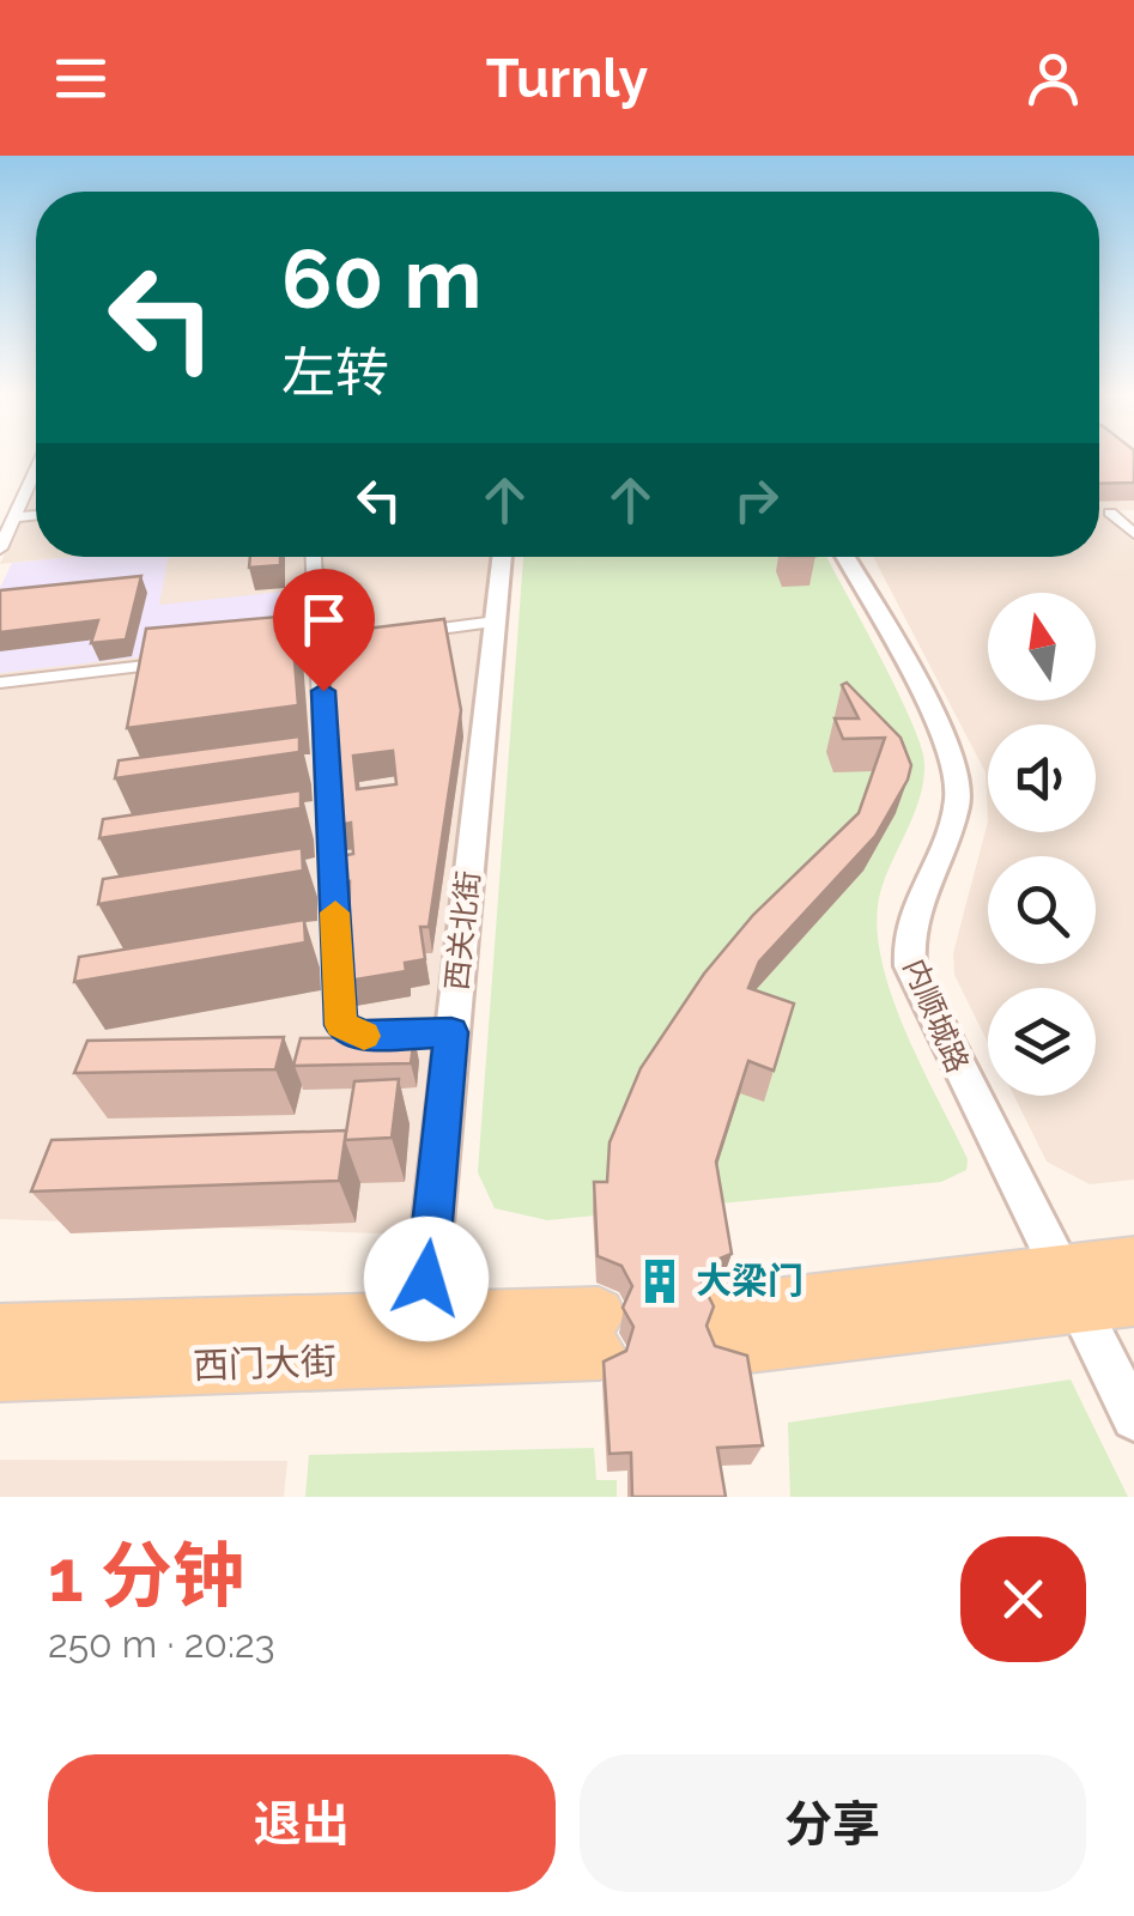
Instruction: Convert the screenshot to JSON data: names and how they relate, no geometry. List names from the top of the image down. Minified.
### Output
{"streets":{"main road":["西门大街"],"street":["西关北街","内顺城路"]},"crossings":[["西关北街","西门大街"]],"places":{"building":["大梁门"]},"north":"top","page":{"header":"Turnly","turn":["60 m","左转"],"heading":["1 分钟","250 m · 20:23"],"buttons":["退出","分享"]}}
